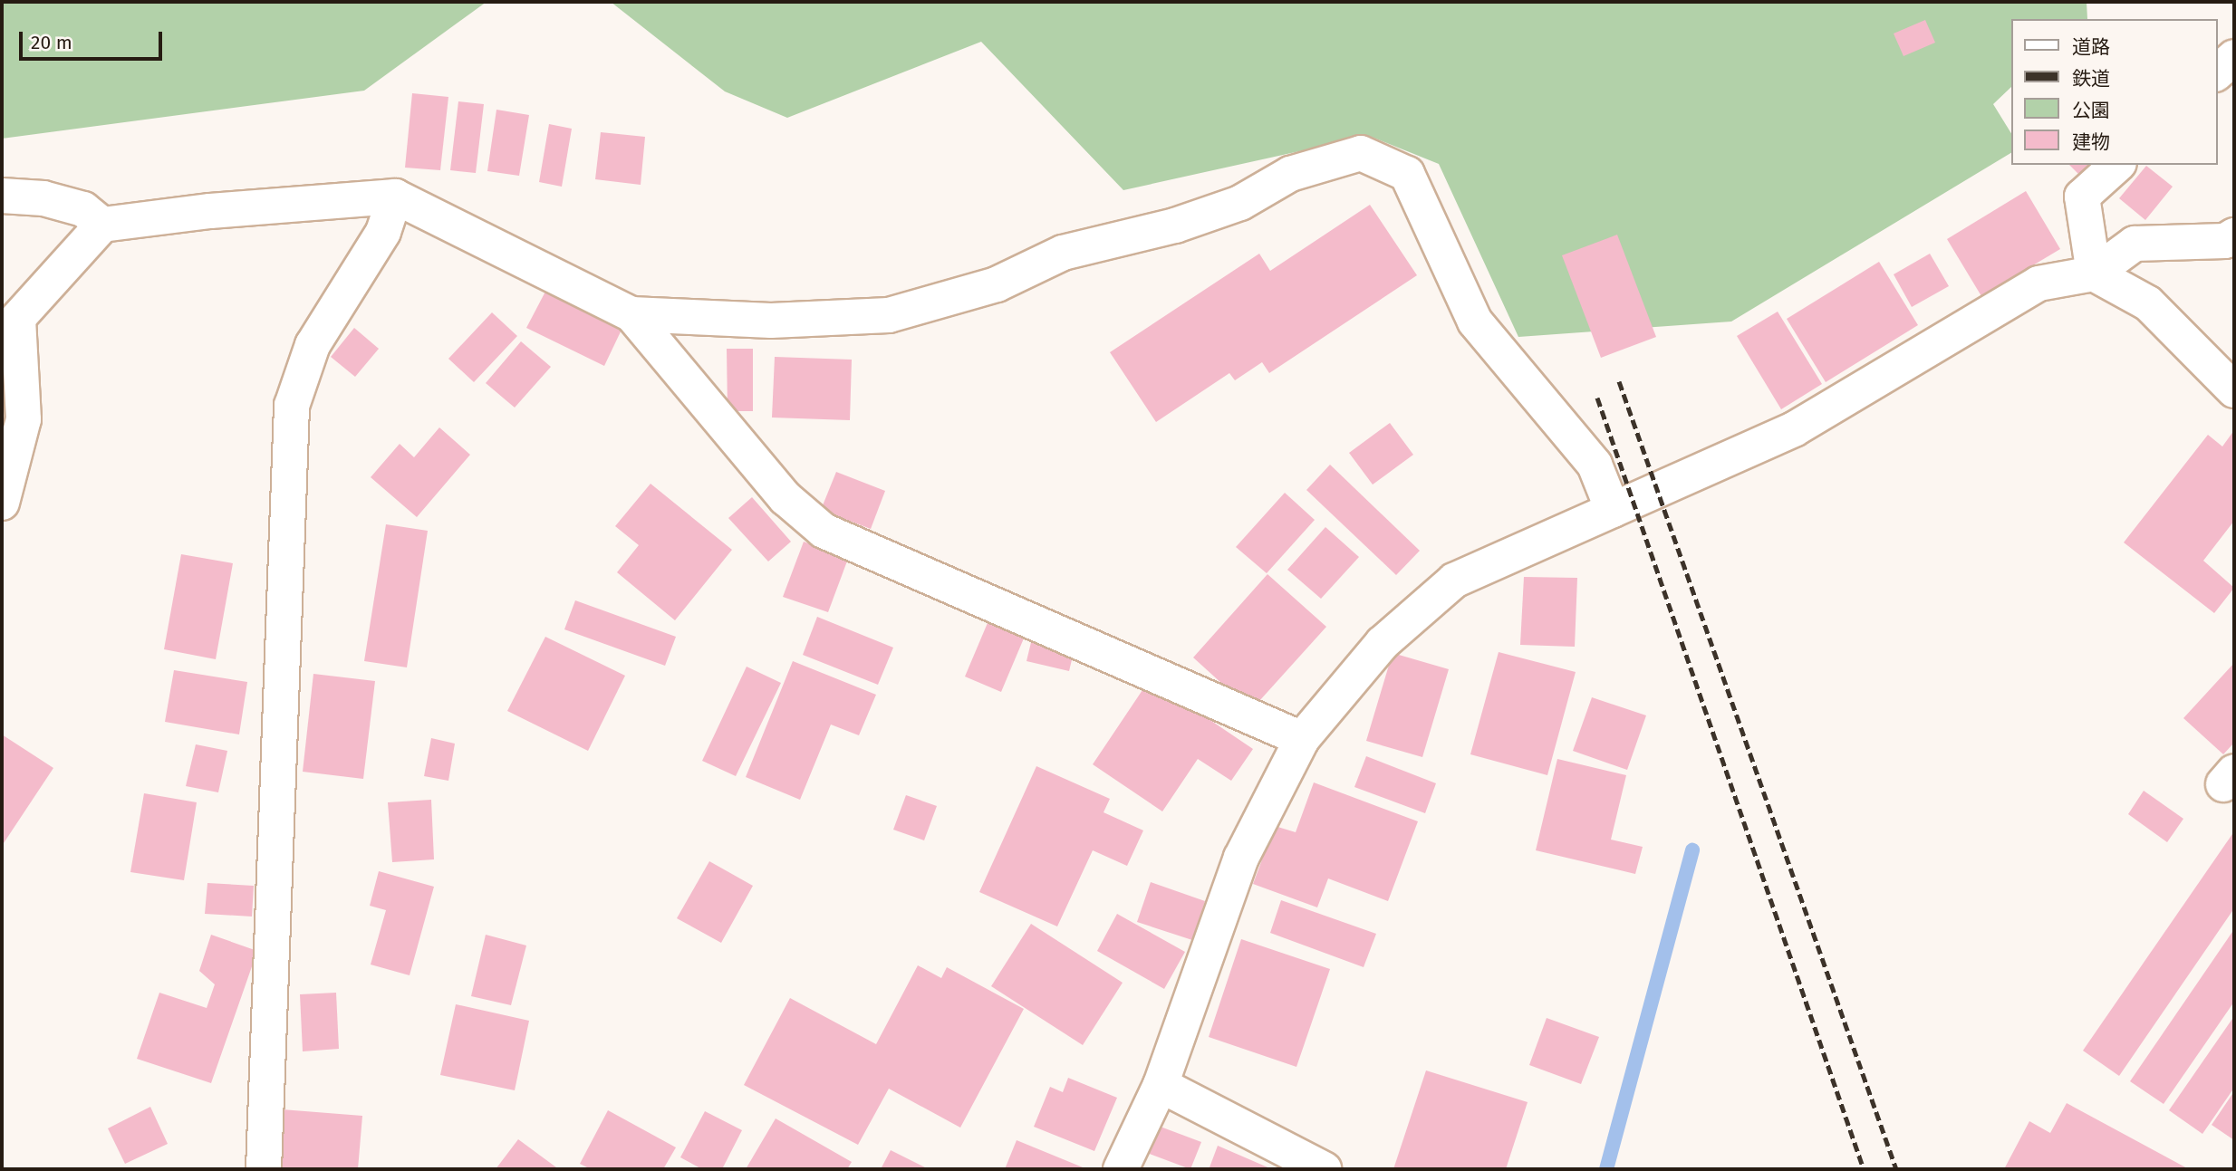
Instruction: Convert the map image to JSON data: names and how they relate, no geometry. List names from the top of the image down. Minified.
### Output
{"legend":["道路","鉄道","公園","建物"],"scale_bar":"20 m"}
